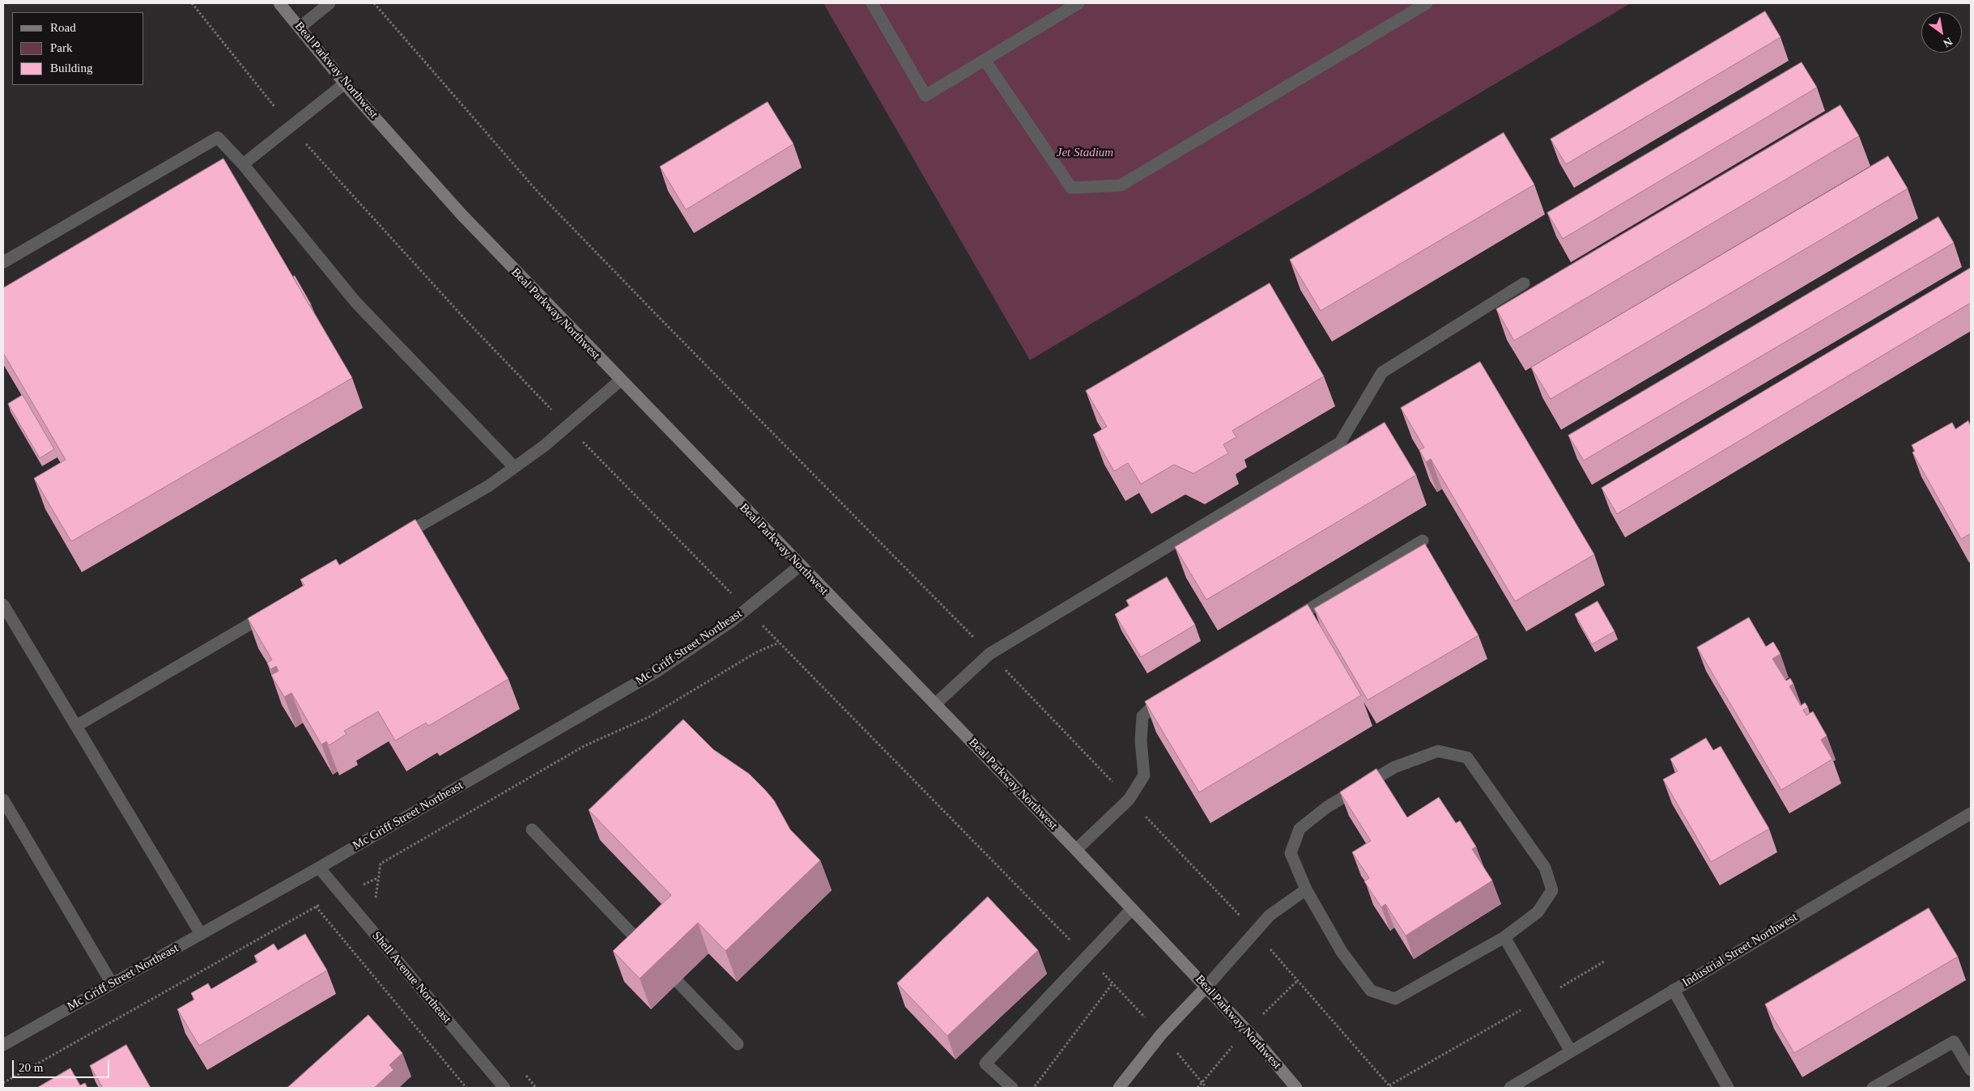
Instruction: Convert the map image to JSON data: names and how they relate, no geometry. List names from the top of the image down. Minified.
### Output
{"streets":{"main road":["Beal Parkway Northwest"],"street":["Mc Griff Street Northeast","Industrial Street Northwest","Shell Avenue Northeast"]},"crossings":[["Beal Parkway Northwest","Mc Griff Street Northeast"],["Mc Griff Street Northeast","Shell Avenue Northeast"]],"parks":["Jet Stadium"],"legend":["Road","Park","Building"],"scale_bar":"20 m","north":"bottom right"}
